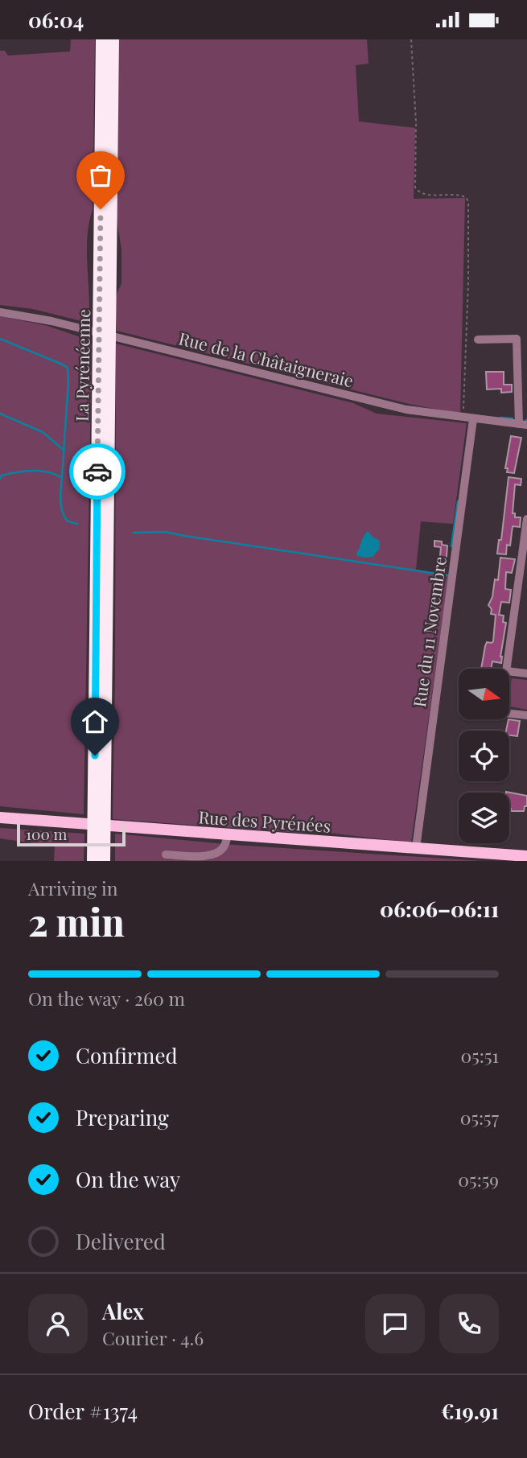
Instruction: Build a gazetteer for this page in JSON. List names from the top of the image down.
{
  "streets": {
    "highway": ["La Pyrénéenne"],
    "main road": ["Rue des Pyrénées"],
    "street": ["Rue de la Châtaigneraie", "Rue du 11 Novembre"]
  },
  "crossings": [
    ["Rue de la Châtaigneraie", "Rue du 11 Novembre"],
    ["Rue du 11 Novembre", "Rue des Pyrénées"]
  ],
  "scale_bar": "100 m",
  "north": "right",
  "page": {
    "status": "06:04",
    "scale": "100 m",
    "heading": ["2 min", "Arriving in", "06:06–06:11"],
    "panel": [
      "Alex",
      "Courier · 4.6",
      "Order #1374",
      "€19.91"
    ],
    "bar": "On the way · 260 m",
    "list": [
      ["Confirmed", "05:51"],
      ["Preparing", "05:57"],
      ["On the way", "05:59"],
      "Delivered"
    ]
  }
}
